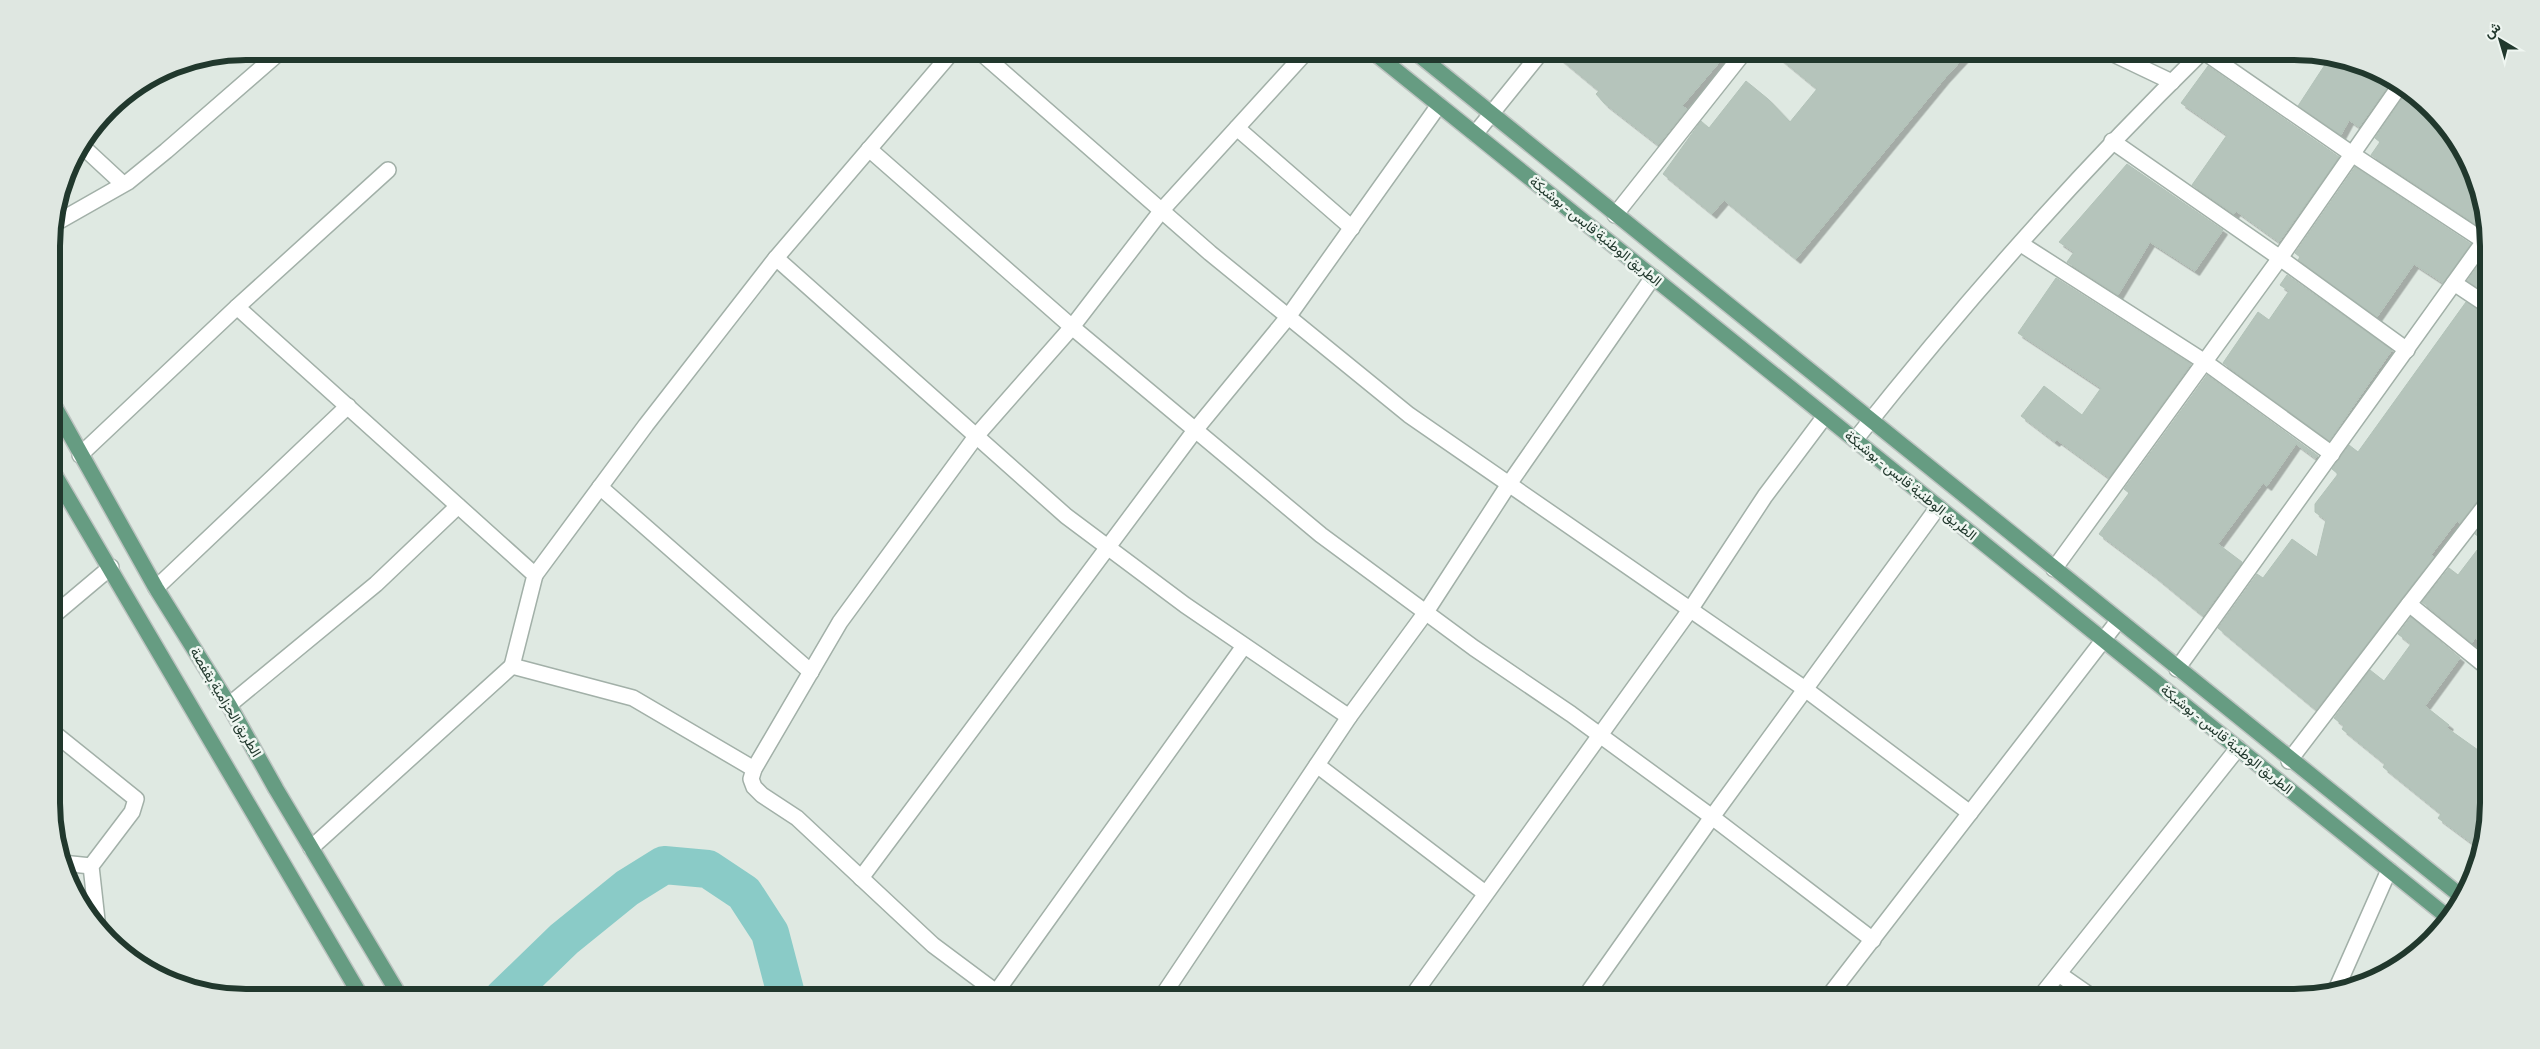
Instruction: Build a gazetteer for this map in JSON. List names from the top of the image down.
{
  "streets": {
    "main road": ["الطريق الوطنية قابس - بوشبكة", "الطريق الحزامية بقفصة"]
  },
  "north": "top left"
}
